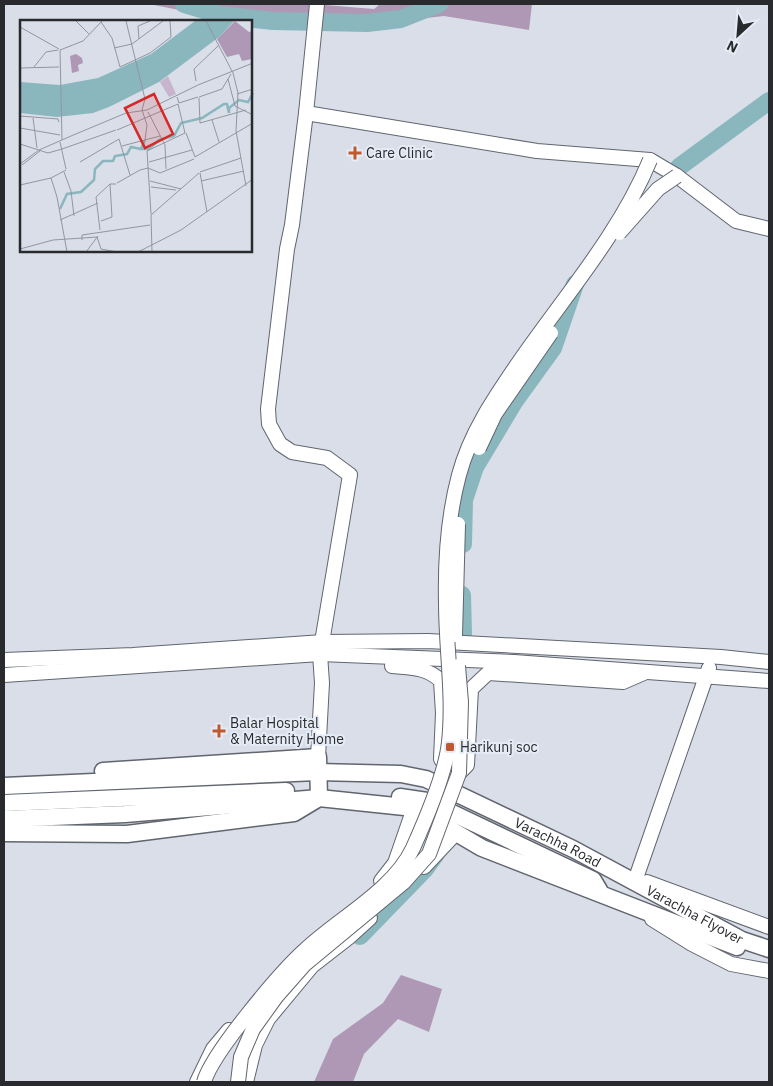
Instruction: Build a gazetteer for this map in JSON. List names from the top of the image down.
{
  "streets": {
    "main road": ["Varachha Road", "Varachha Flyover"]
  },
  "crossings": [
    ["Varachha Road", "Varachha Flyover"]
  ],
  "places": {
    "health": ["Care Clinic", "Balar Hospital & Maternity Home"],
    "transit": ["Harikunj soc"]
  },
  "north": "bottom left"
}
